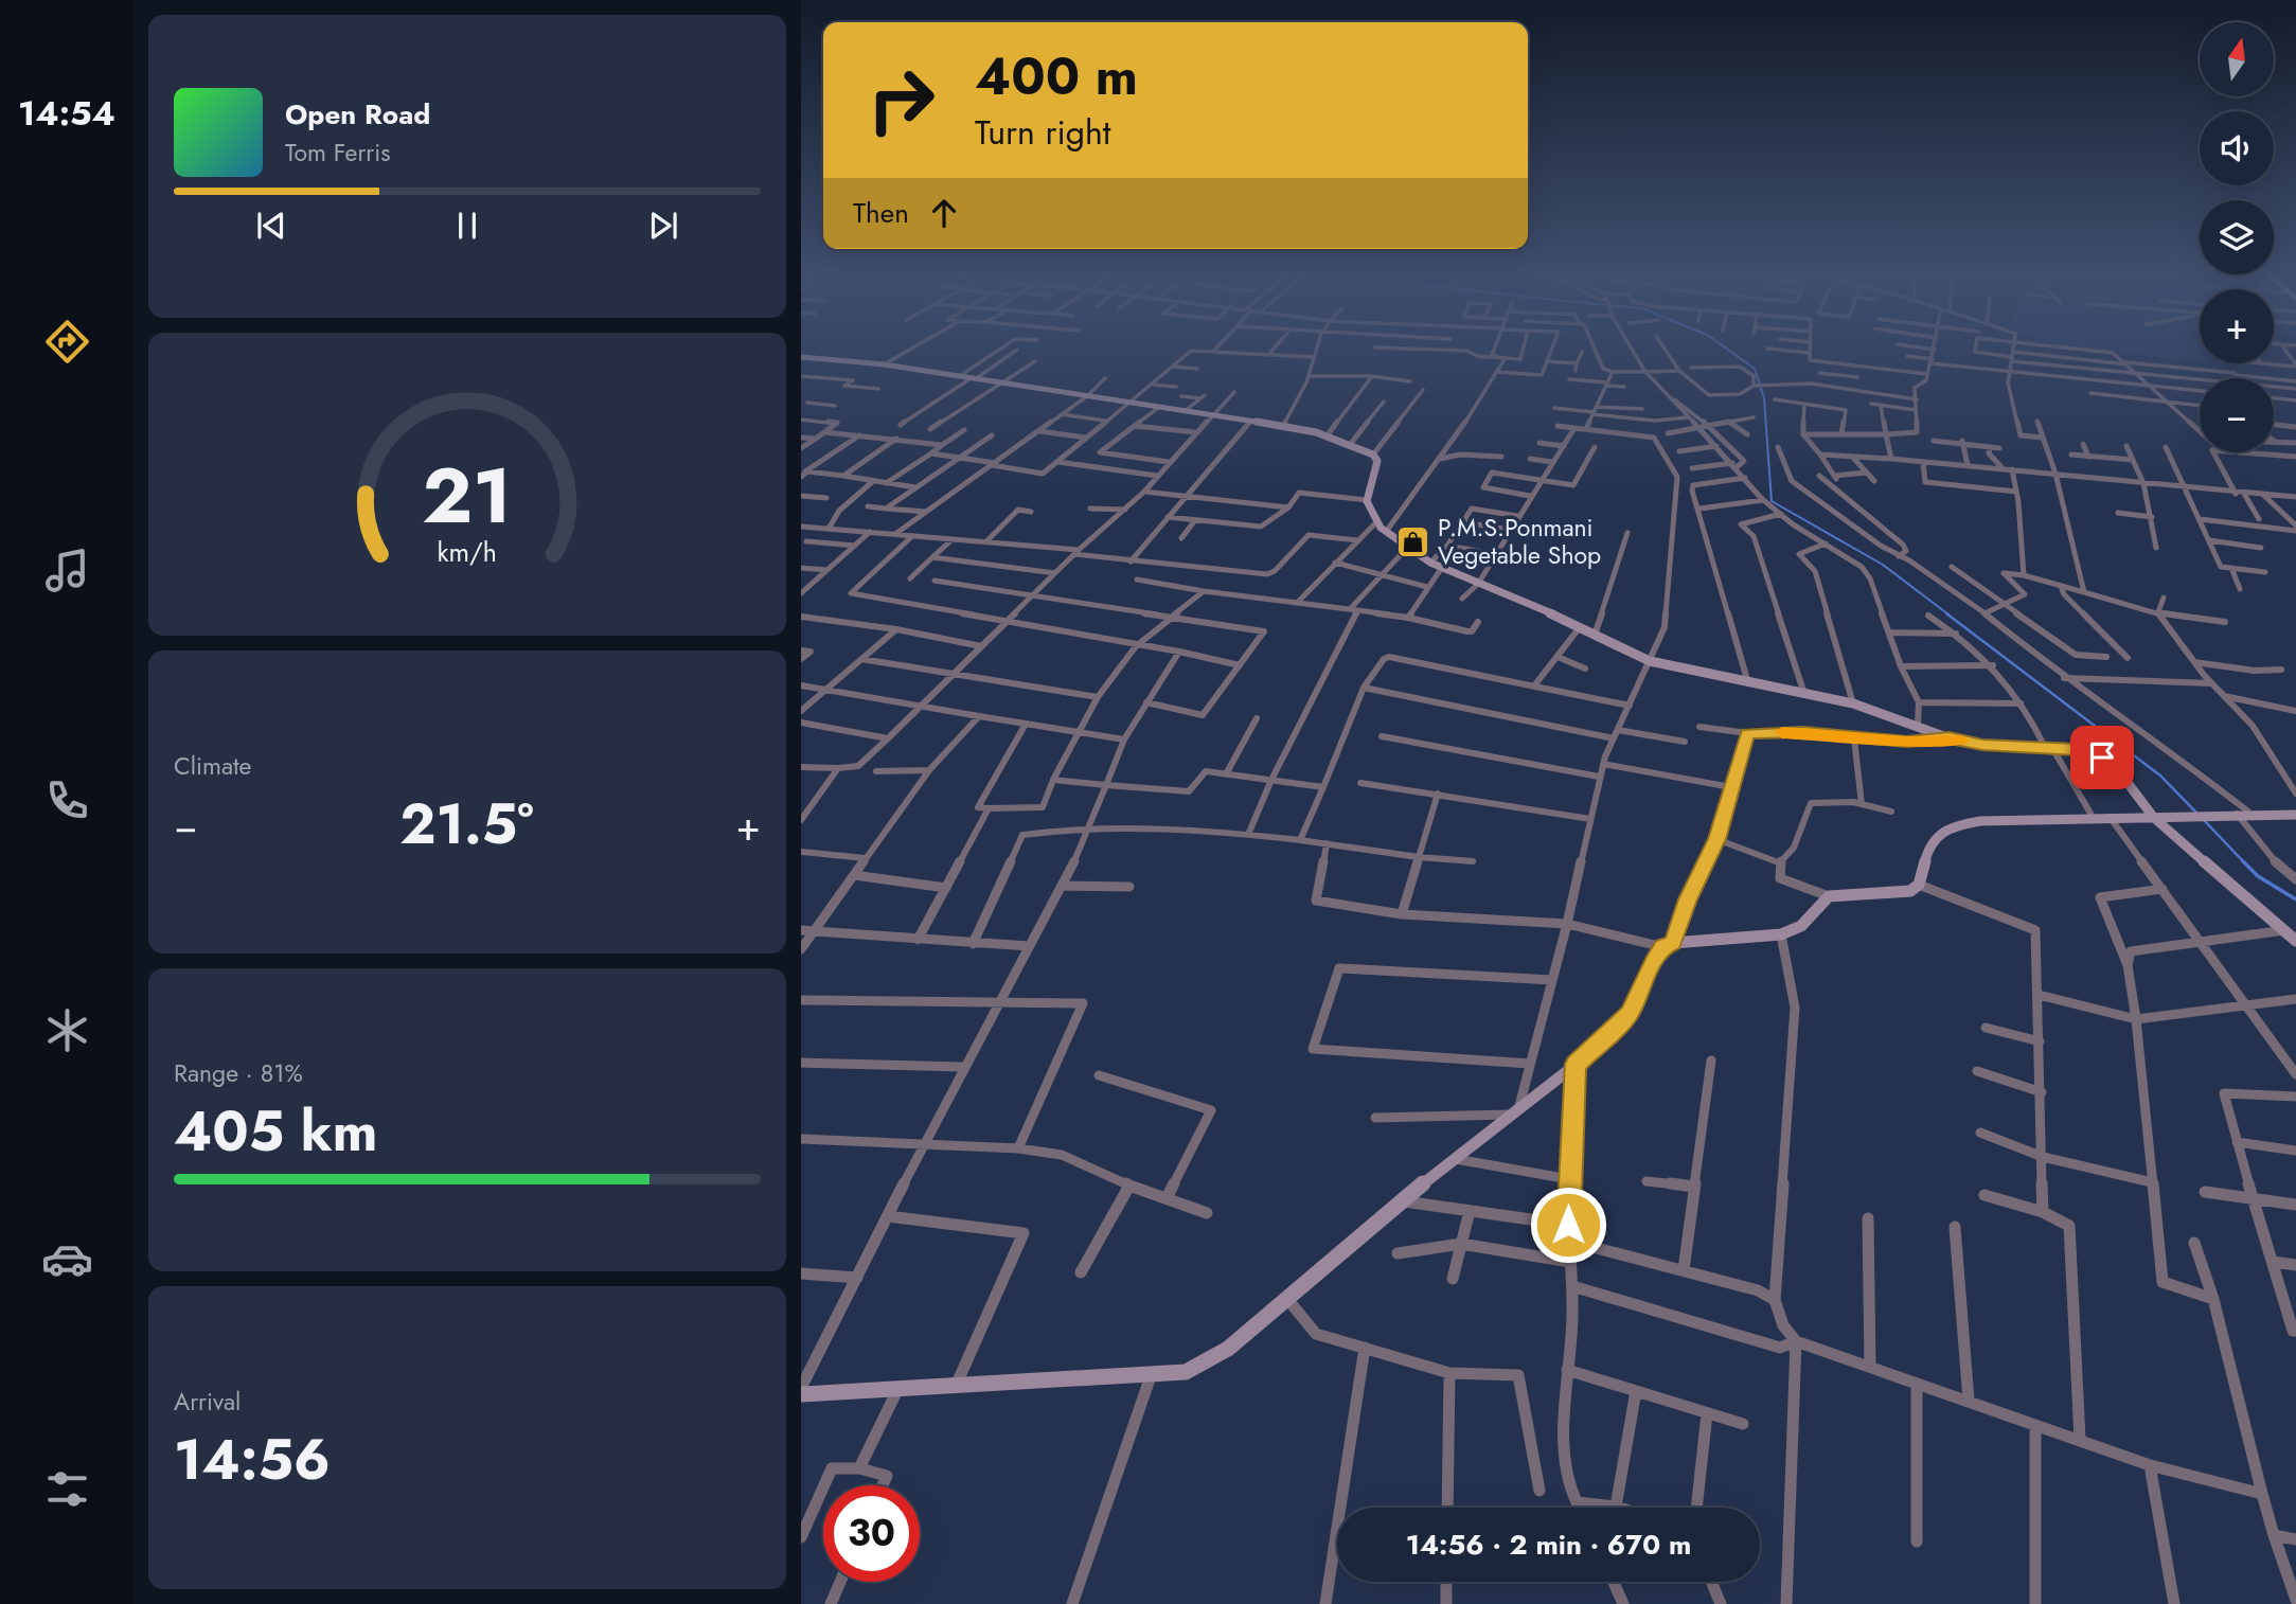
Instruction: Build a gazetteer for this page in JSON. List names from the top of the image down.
{
  "places": {
    "shop": ["P.M.S.Ponmani Vegetable Shop"]
  },
  "north": "top",
  "page": {
    "tabs": "14:54",
    "map_buttons": ["+", "−"],
    "turn": ["400 m", "Turn right"],
    "song": ["Open Road", "Tom Ferris"],
    "then": "Then",
    "tile": [
      "Climate",
      ["Range · 81%", "405 km"],
      ["Arrival", "14:56"]
    ],
    "heat": ["−", "21.5°", "+"],
    "limit": "30",
    "trip": "14:56 · 2 min · 670 m",
    "gauge": ["21", "km/h"]
  }
}
